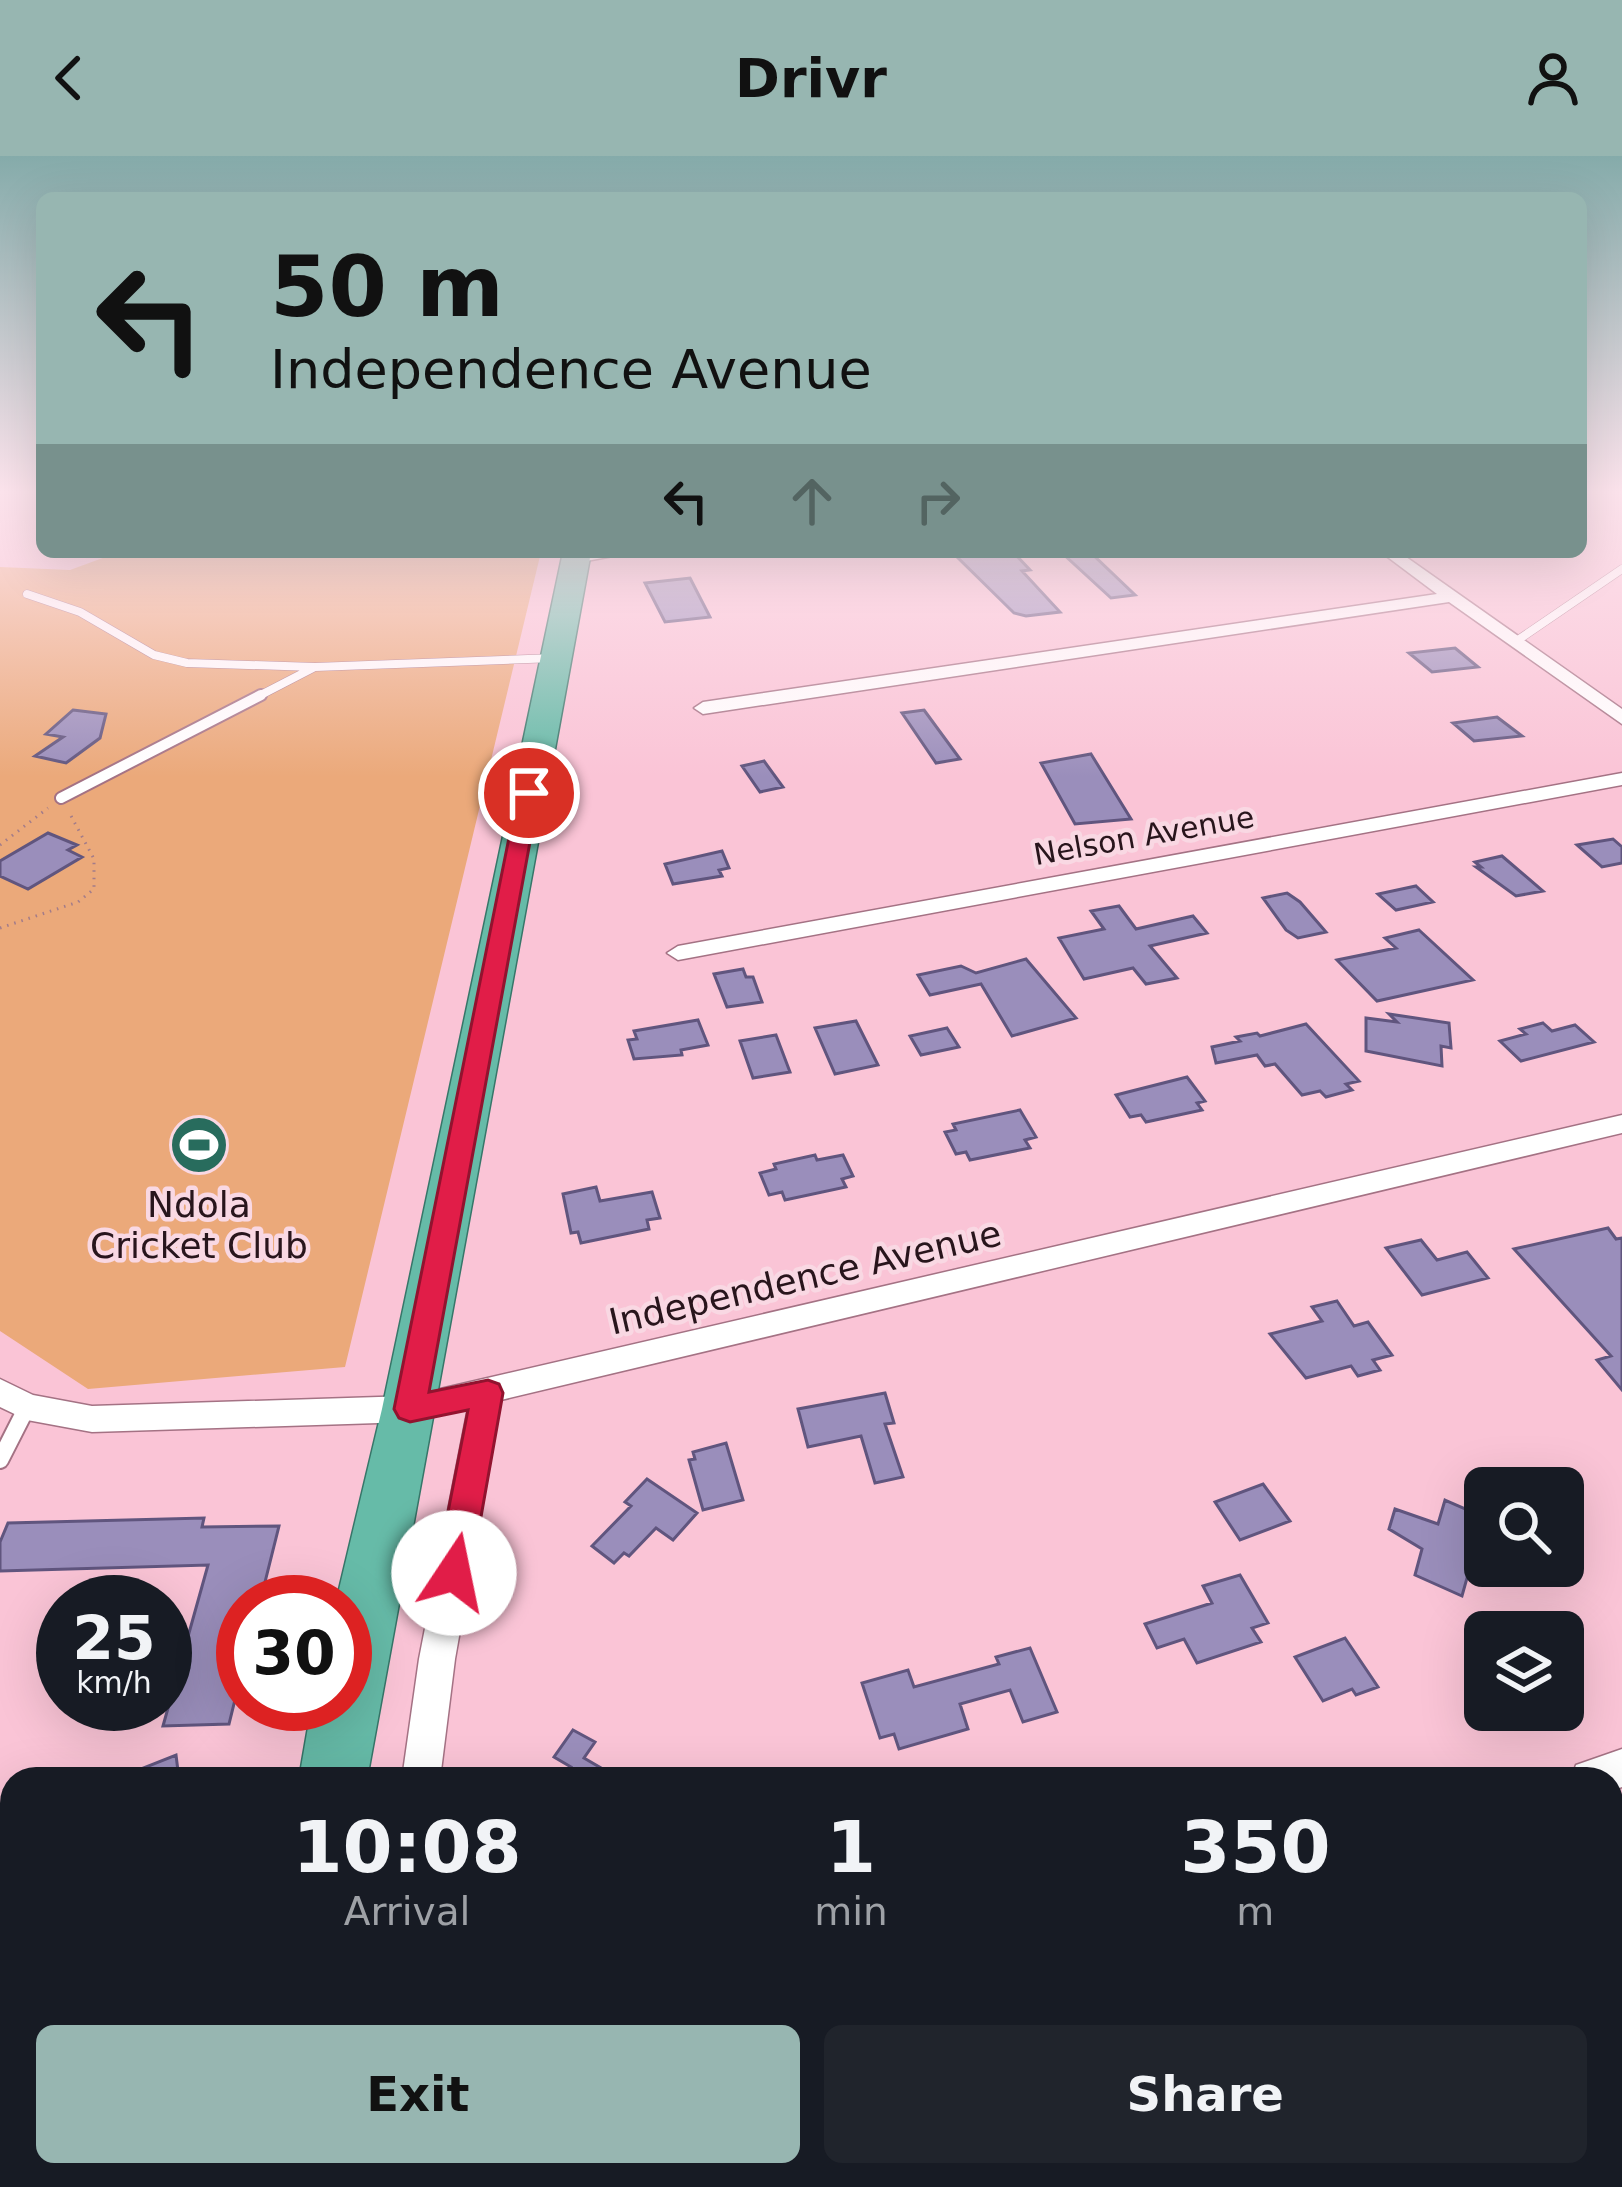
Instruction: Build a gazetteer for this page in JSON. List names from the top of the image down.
{
  "streets": {
    "street": ["Nelson Avenue", "Independence Avenue"]
  },
  "places": {
    "sports": ["Ndola Cricket Club"]
  },
  "page": {
    "header": "Drivr",
    "turn": ["50 m", "Independence Avenue"],
    "speed": "25 km/h",
    "limit": "30",
    "eta": [
      "10:08",
      "Arrival",
      "1",
      "min",
      "350",
      "m"
    ],
    "buttons": ["Exit", "Share"]
  }
}
